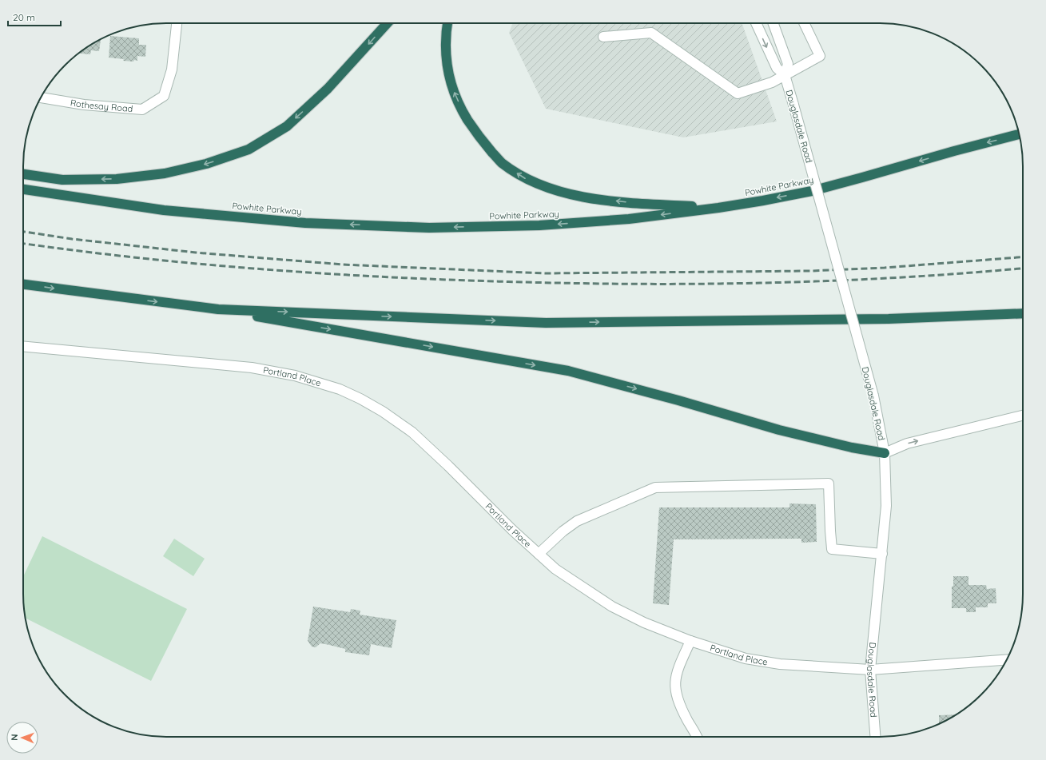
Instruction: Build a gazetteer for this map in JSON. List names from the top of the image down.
{
  "streets": {
    "highway": ["Powhite Parkway"],
    "street": ["Rothesay Road", "Douglasdale Road", "Portland Place"]
  },
  "crossings": [
    ["Douglasdale Road", "Portland Place"]
  ],
  "one_way": ["Powhite Parkway"],
  "scale_bar": "20 m",
  "north": "left"
}
